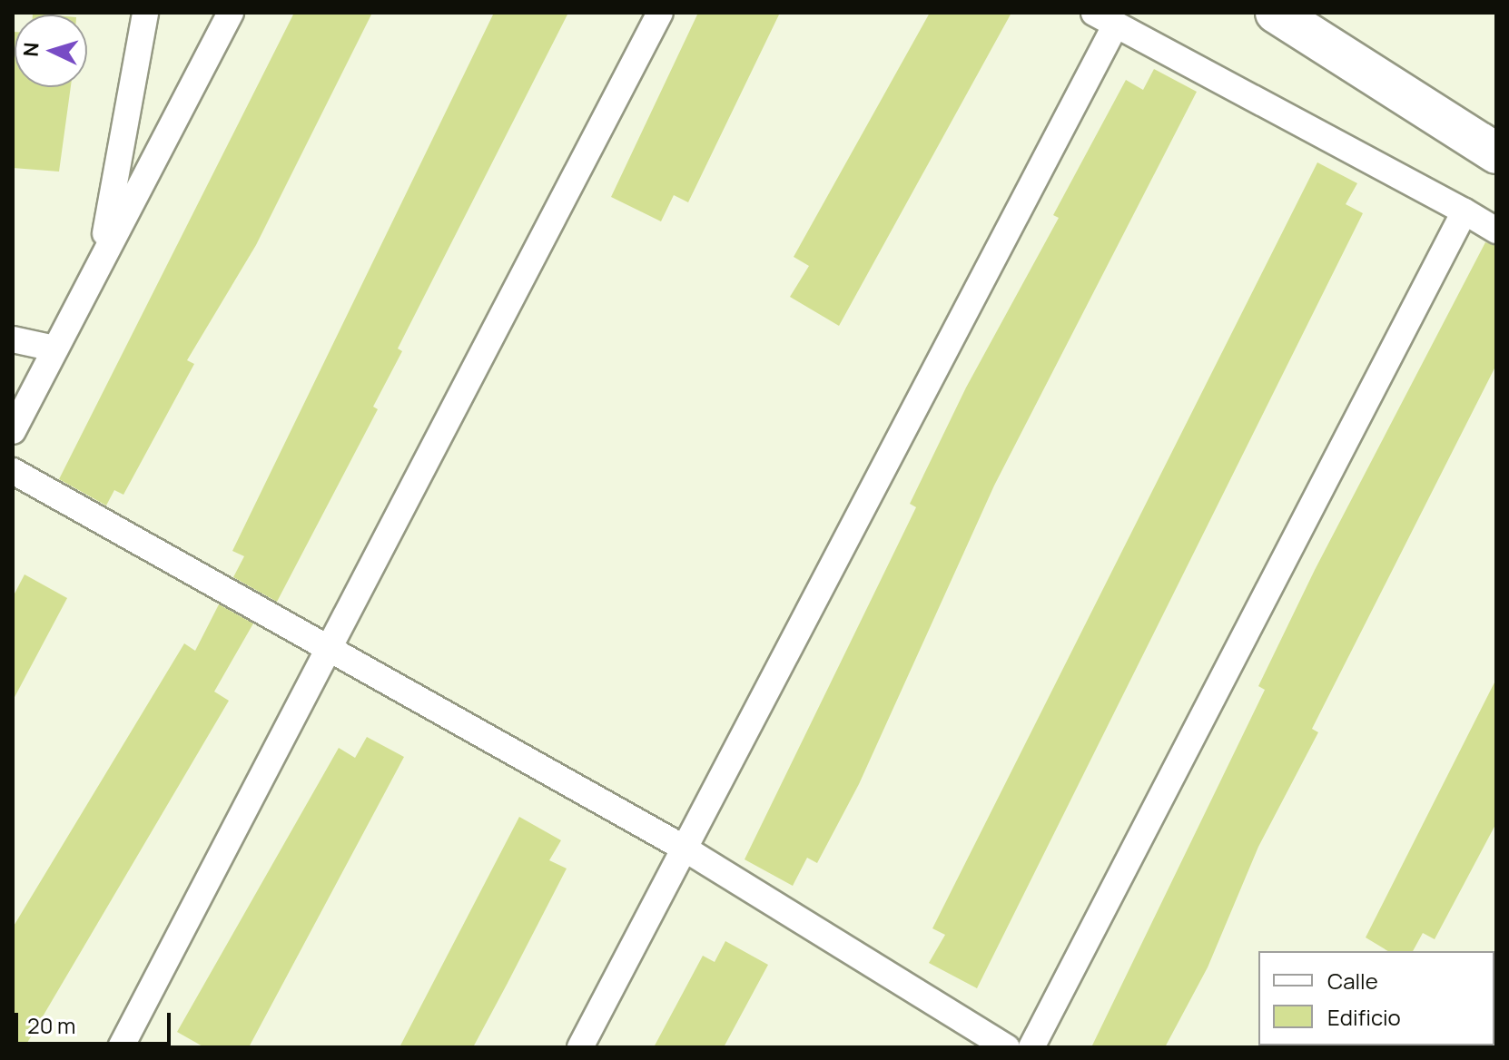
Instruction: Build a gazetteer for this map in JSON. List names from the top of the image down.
{
  "legend": ["Calle", "Edificio"],
  "scale_bar": "20 m",
  "north": "left"
}
